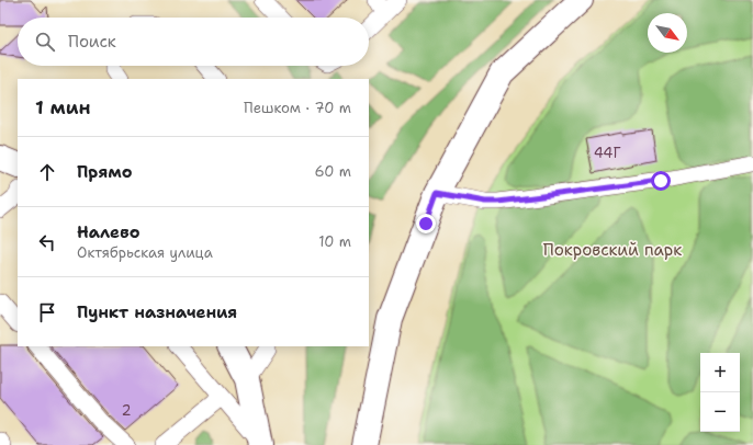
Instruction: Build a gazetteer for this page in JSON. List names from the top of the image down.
{
  "parks": ["Покровский парк"],
  "house_numbers": ["44Г", "2"],
  "north": "bottom right",
  "page": {
    "search": "Поиск",
    "heading": ["1 мин", "Пешком · 70 m"],
    "list": [
      ["Прямо", "60 m"],
      ["Налево", "Октябрьская улица", "10 m"],
      "Пункт назначения"
    ],
    "map_buttons": ["+", "−"]
  }
}
